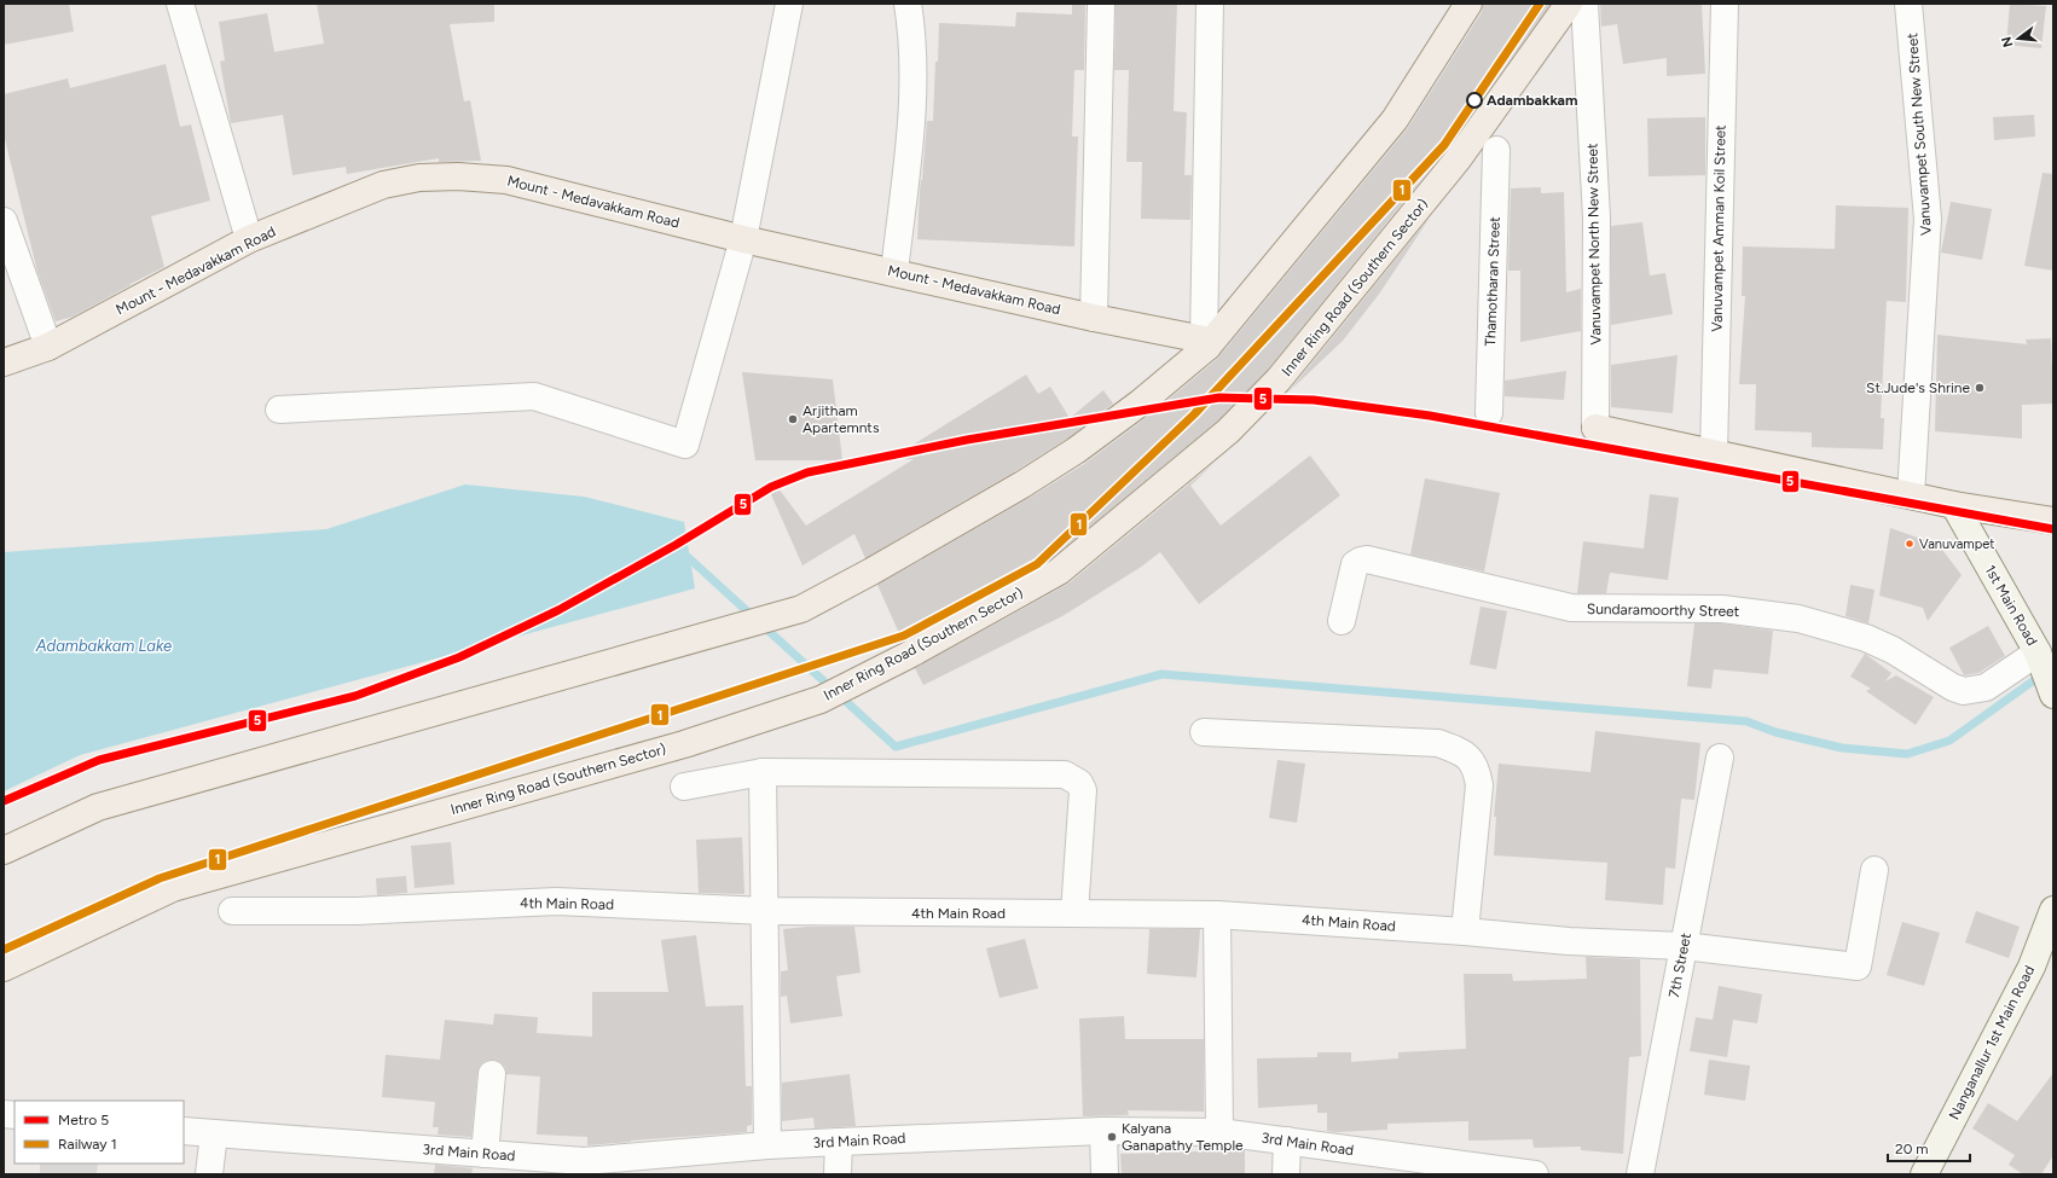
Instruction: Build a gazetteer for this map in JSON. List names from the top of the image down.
{
  "streets": {
    "main road": ["Mount - Medavakkam Road", "Inner Ring Road (Southern Sector)"],
    "street": [
      "Vanuvampet South New Street",
      "Vanuvampet Amman Koil Street",
      "Vanuvampet North New Street",
      "Thamotharan Street",
      "1st Main Road",
      "Sundaramoorthy Street",
      "4th Main Road",
      "7th Street",
      "Nanganallur 1st Main Road",
      "3rd Main Road"
    ]
  },
  "crossings": [
    ["1st Main Road", "Sundaramoorthy Street"],
    ["4th Main Road", "7th Street"]
  ],
  "water": ["Adambakkam Lake"],
  "places": [
    "Adambakkam",
    "St.Jude's Shrine",
    "Arjitham Apartemnts",
    "Vanuvampet",
    "Kalyana Ganapathy Temple"
  ],
  "lines": ["rail line 1", "metro line 5"],
  "legend": ["Metro 5", "Railway 1"],
  "scale_bar": "20 m",
  "north": "left"
}
